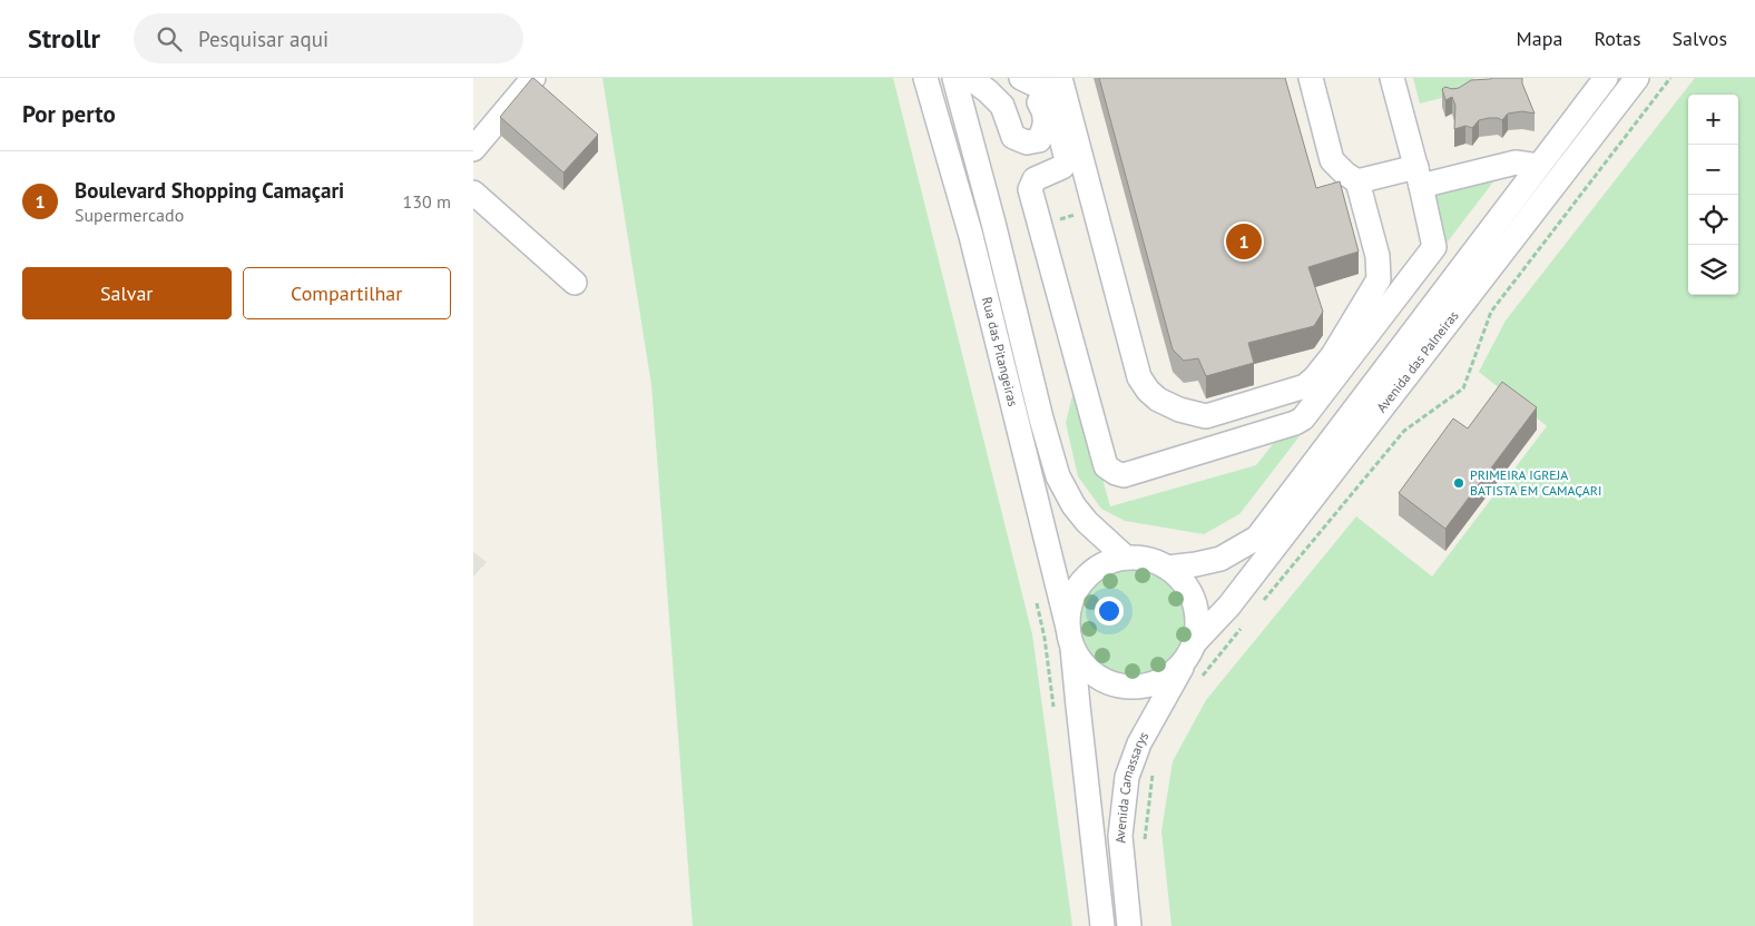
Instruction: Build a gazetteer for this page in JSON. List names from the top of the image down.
{
  "streets": {
    "street": ["Rua das Pitangeiras", "Avenida das Palneiras", "Avenida Camassarys"]
  },
  "crossings": [
    ["Rua das Pitangeiras", "Avenida das Palneiras"],
    ["Rua das Pitangeiras", "Avenida Camassarys"],
    ["Avenida das Palneiras", "Avenida Camassarys"]
  ],
  "places": ["PRIMEIRA IGREJA BATISTA EM CAMAÇARI"],
  "page": {
    "header": "Strollr",
    "search": "Pesquisar aqui",
    "nav": ["Mapa", "Rotas", "Salvos"],
    "heading": "Por perto",
    "map_buttons": ["+", "−"],
    "list": [
      {
        "mark": "1",
        "name": "Boulevard Shopping Camaçari",
        "note": "Supermercado",
        "value": "130 m"
      }
    ],
    "pins": "1",
    "buttons": ["Salvar", "Compartilhar"]
  }
}
